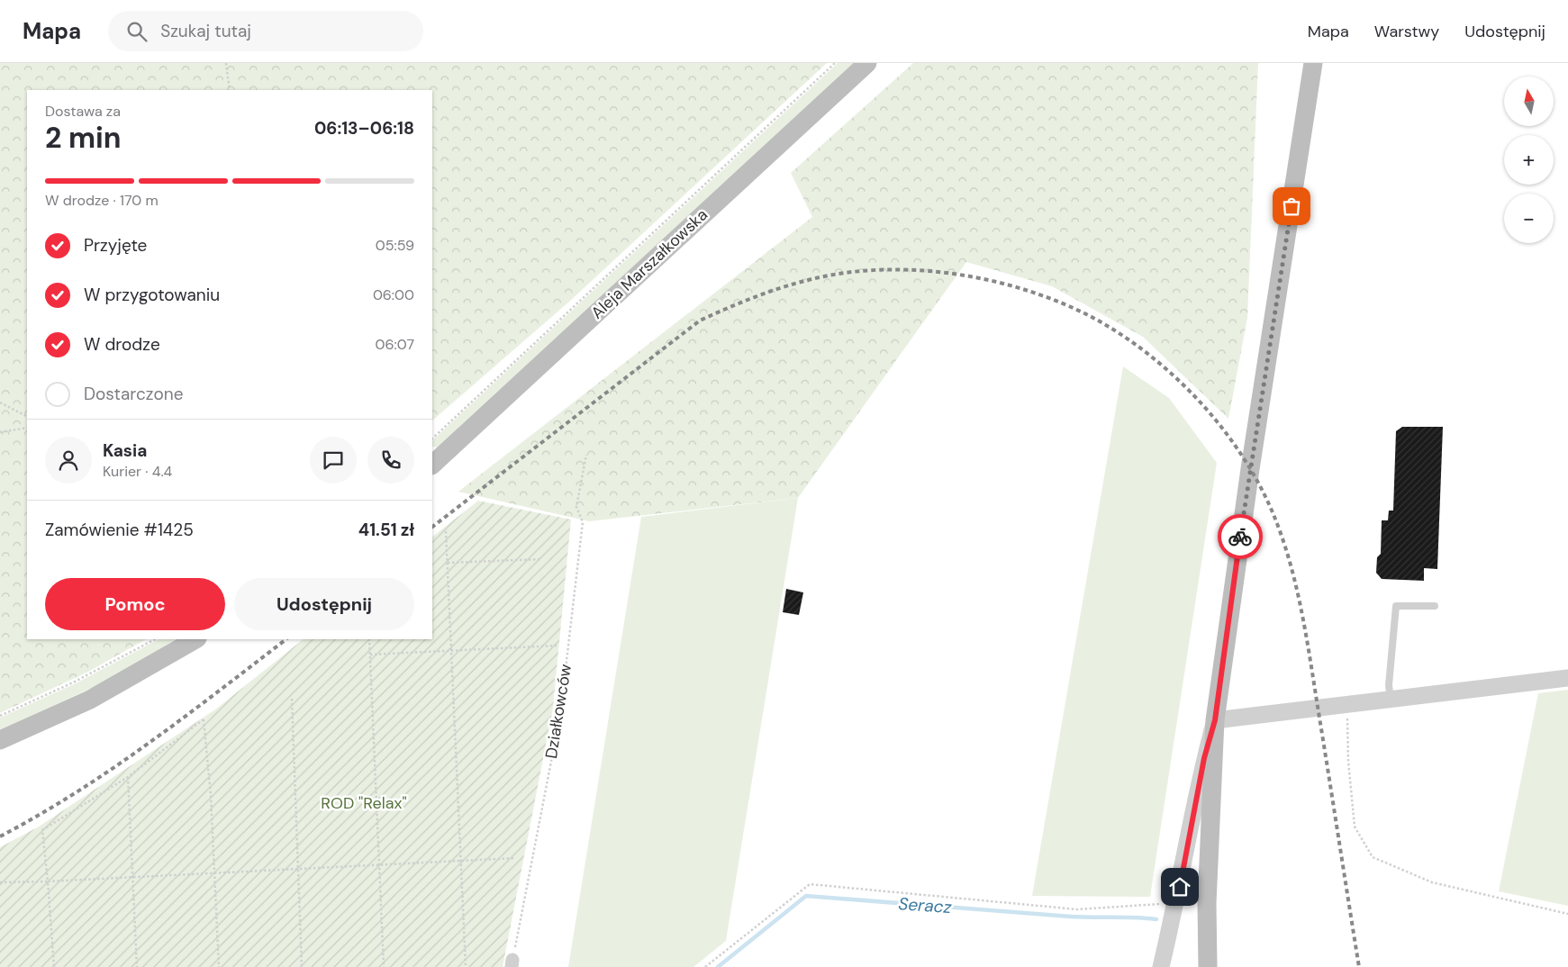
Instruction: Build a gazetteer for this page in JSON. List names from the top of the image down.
{
  "streets": {
    "main road": ["Aleja Marszałkowska"],
    "path": ["Działkowców"]
  },
  "water": ["Seracz"],
  "parks": ["ROD \"Relax\""],
  "north": "top",
  "page": {
    "header": "Mapa",
    "search": "Szukaj tutaj",
    "nav": ["Mapa", "Warstwy", "Udostępnij"],
    "map_buttons": ["+", "−"],
    "heading": ["2 min", "Dostawa za", "06:13–06:18"],
    "panel": [
      "Kasia",
      "Kurier · 4.4",
      "Zamówienie #1425",
      "41.51 zł"
    ],
    "bar": "W drodze · 170 m",
    "list": [
      ["Przyjęte", "05:59"],
      ["W przygotowaniu", "06:00"],
      ["W drodze", "06:07"],
      "Dostarczone"
    ],
    "buttons": ["Pomoc", "Udostępnij"]
  }
}
